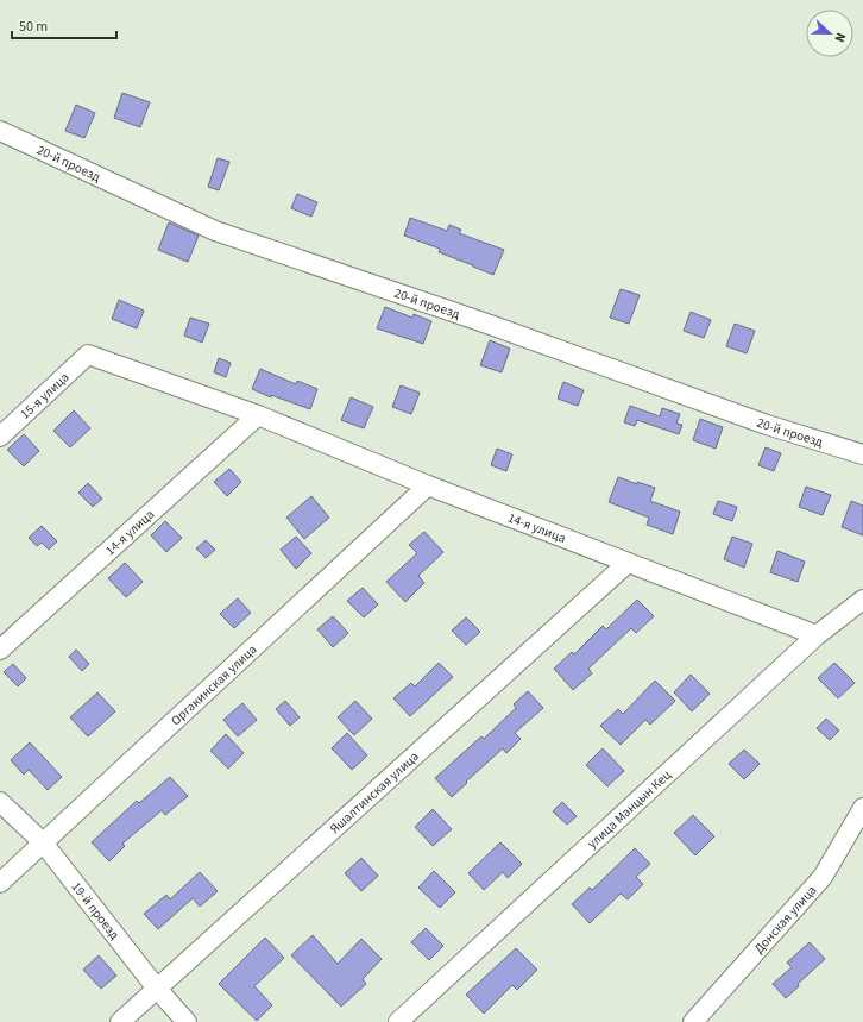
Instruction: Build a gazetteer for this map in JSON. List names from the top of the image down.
{
  "streets": {
    "street": [
      "20-й проезд",
      "15-я улица",
      "14-я улица",
      "Оргакинская улица",
      "Яшалтинская улица",
      "улица Манцын Кец",
      "19-й проезд",
      "Донская улица"
    ]
  },
  "crossings": [
    ["15-я улица", "14-я улица"],
    ["14-я улица", "Оргакинская улица"],
    ["14-я улица", "Яшалтинская улица"],
    ["14-я улица", "улица Манцын Кец"],
    ["Оргакинская улица", "19-й проезд"],
    ["Яшалтинская улица", "19-й проезд"]
  ],
  "scale_bar": "50 m",
  "north": "right"
}
